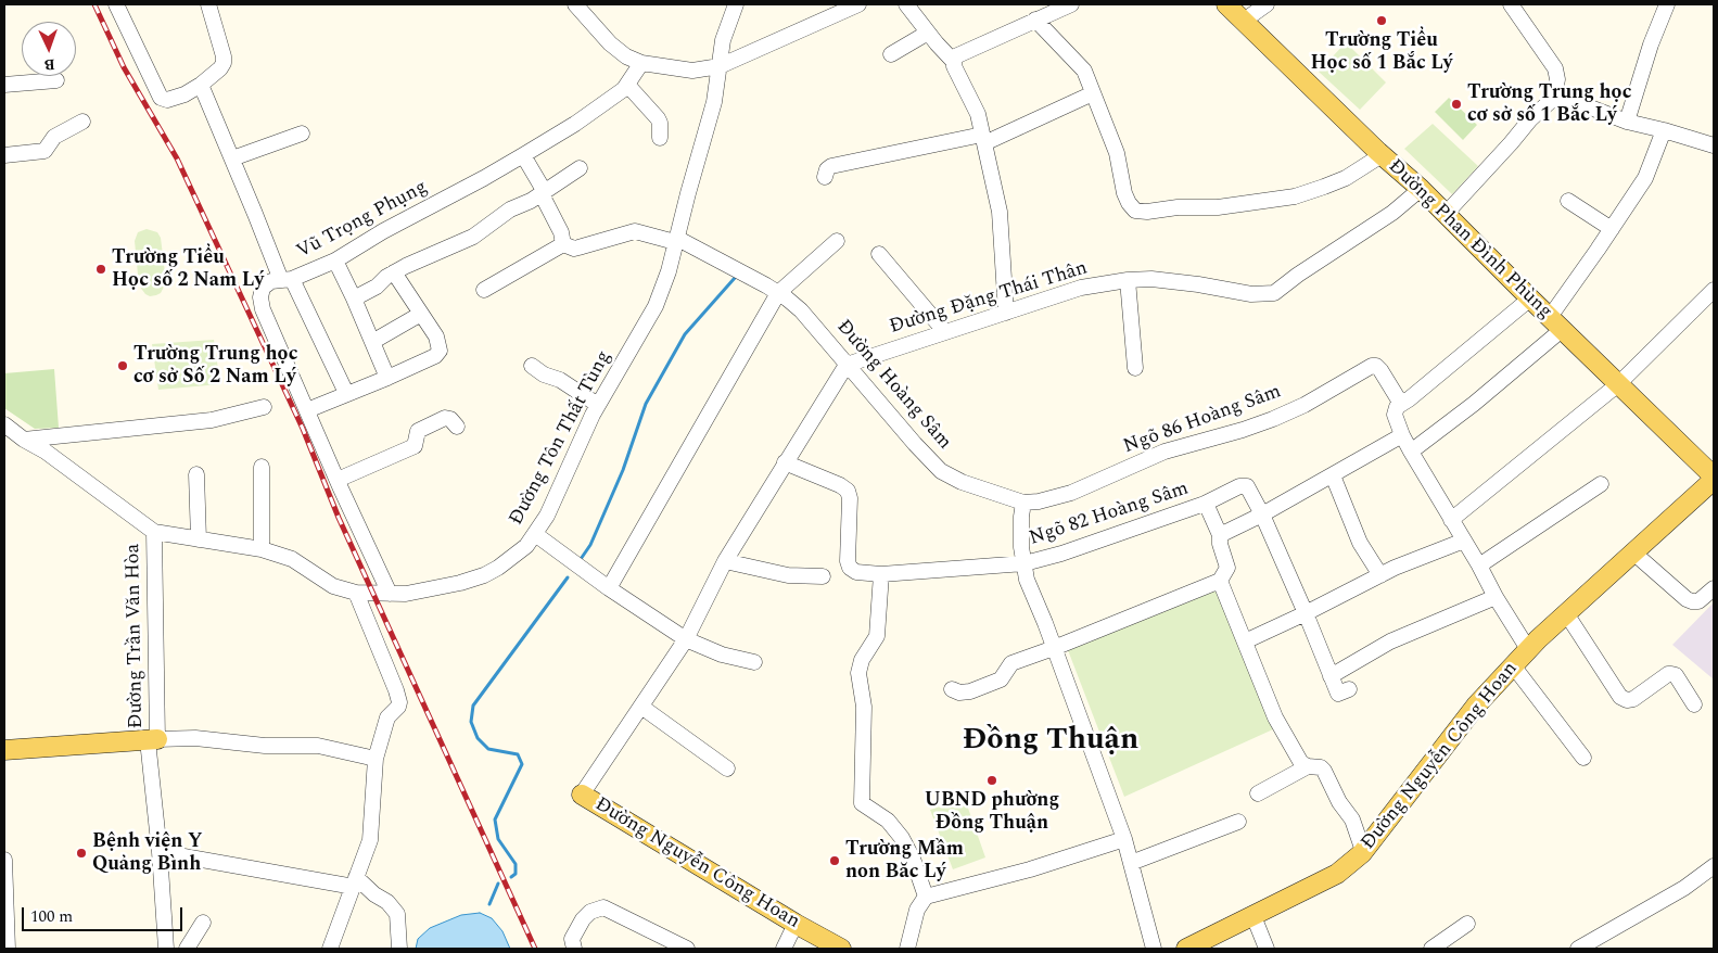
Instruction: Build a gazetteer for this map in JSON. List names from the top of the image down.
{
  "streets": {
    "main road": ["Đường Phan Đình Phùng", "Đường Nguyễn Công Hoan"],
    "street": [
      "Vũ Trọng Phụng",
      "Đường Đặng Thái Thân",
      "Đường Hoàng Sâm",
      "Ngõ 86 Hoàng Sâm",
      "Đường Tôn Thất Tùng",
      "Ngõ 82 Hoàng Sâm",
      "Đường Trần Văn Hòa"
    ]
  },
  "crossings": [
    ["Vũ Trọng Phụng", "Đường Tôn Thất Tùng"],
    ["Đường Phan Đình Phùng", "Đường Đặng Thái Thân"],
    ["Đường Đặng Thái Thân", "Đường Hoàng Sâm"],
    ["Đường Hoàng Sâm", "Ngõ 86 Hoàng Sâm"],
    ["Đường Hoàng Sâm", "Đường Tôn Thất Tùng"],
    ["Đường Tôn Thất Tùng", "Đường Trần Văn Hòa"]
  ],
  "districts": ["Đồng Thuận"],
  "places": [
    "Trường Tiểu Học số 1 Bắc Lý",
    "Trường Trung học cơ sở số 1 Bắc Lý",
    "Trường Tiểu Học số 2 Nam Lý",
    "Trường Trung học cơ sở Số 2 Nam Lý",
    "UBND phường Đồng Thuận",
    "Bệnh viện Y Quảng Bình",
    "Trường Mầm non Băc Lý"
  ],
  "scale_bar": "100 m",
  "north": "bottom"
}
